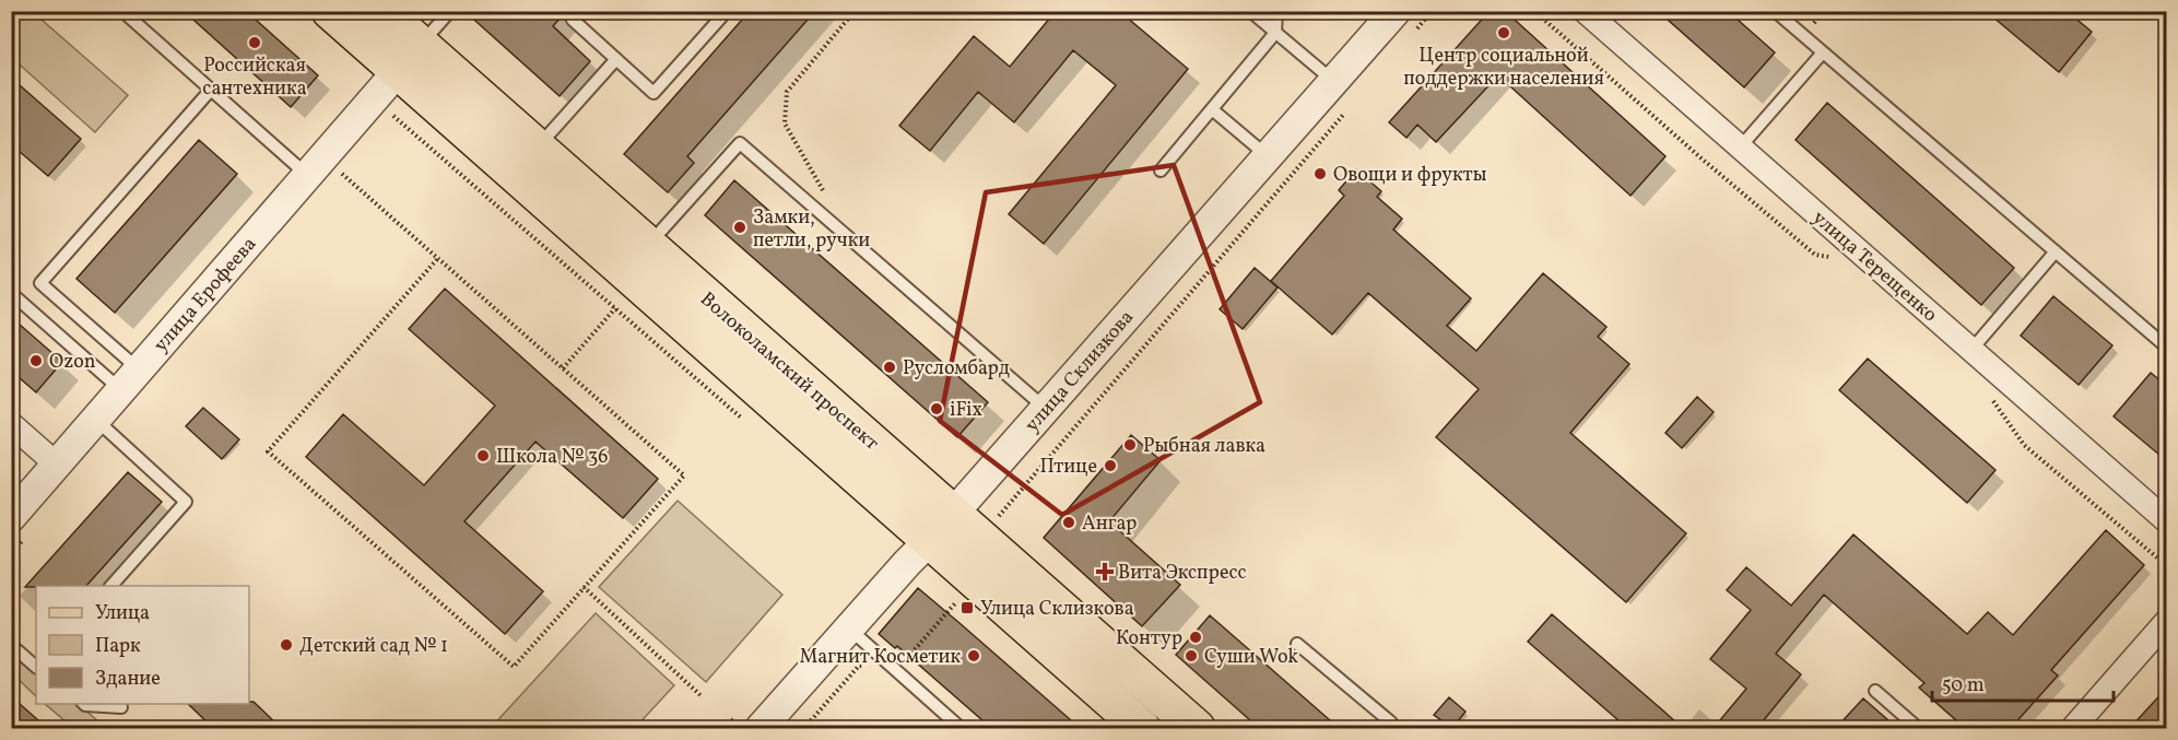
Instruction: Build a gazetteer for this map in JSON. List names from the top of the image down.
{
  "streets": {
    "main road": ["Волоколамский проспект"],
    "street": ["улица Терещенко", "улица Ерофеева", "улица Склизкова"]
  },
  "crossings": [
    ["улица Ерофеева", "Волоколамский проспект"],
    ["Волоколамский проспект", "улица Склизкова"]
  ],
  "places": {
    "other": [
      "Центр социальной поддержки населения",
      "Российская сантехника",
      "Овощи и фрукты",
      "Замки, петли, ручки",
      "Ozon",
      "Русломбард",
      "iFix",
      "Рыбная лавка",
      "Школа № 36",
      "Птице",
      "Ангар",
      "Контур",
      "Детский сад № 1",
      "Магнит Косметик",
      "Суши Wok"
    ],
    "health": ["Вита Экспресс"],
    "transit": ["Улица Склизкова"]
  },
  "legend": ["Улица", "Парк", "Здание"],
  "scale_bar": "50 m"
}
